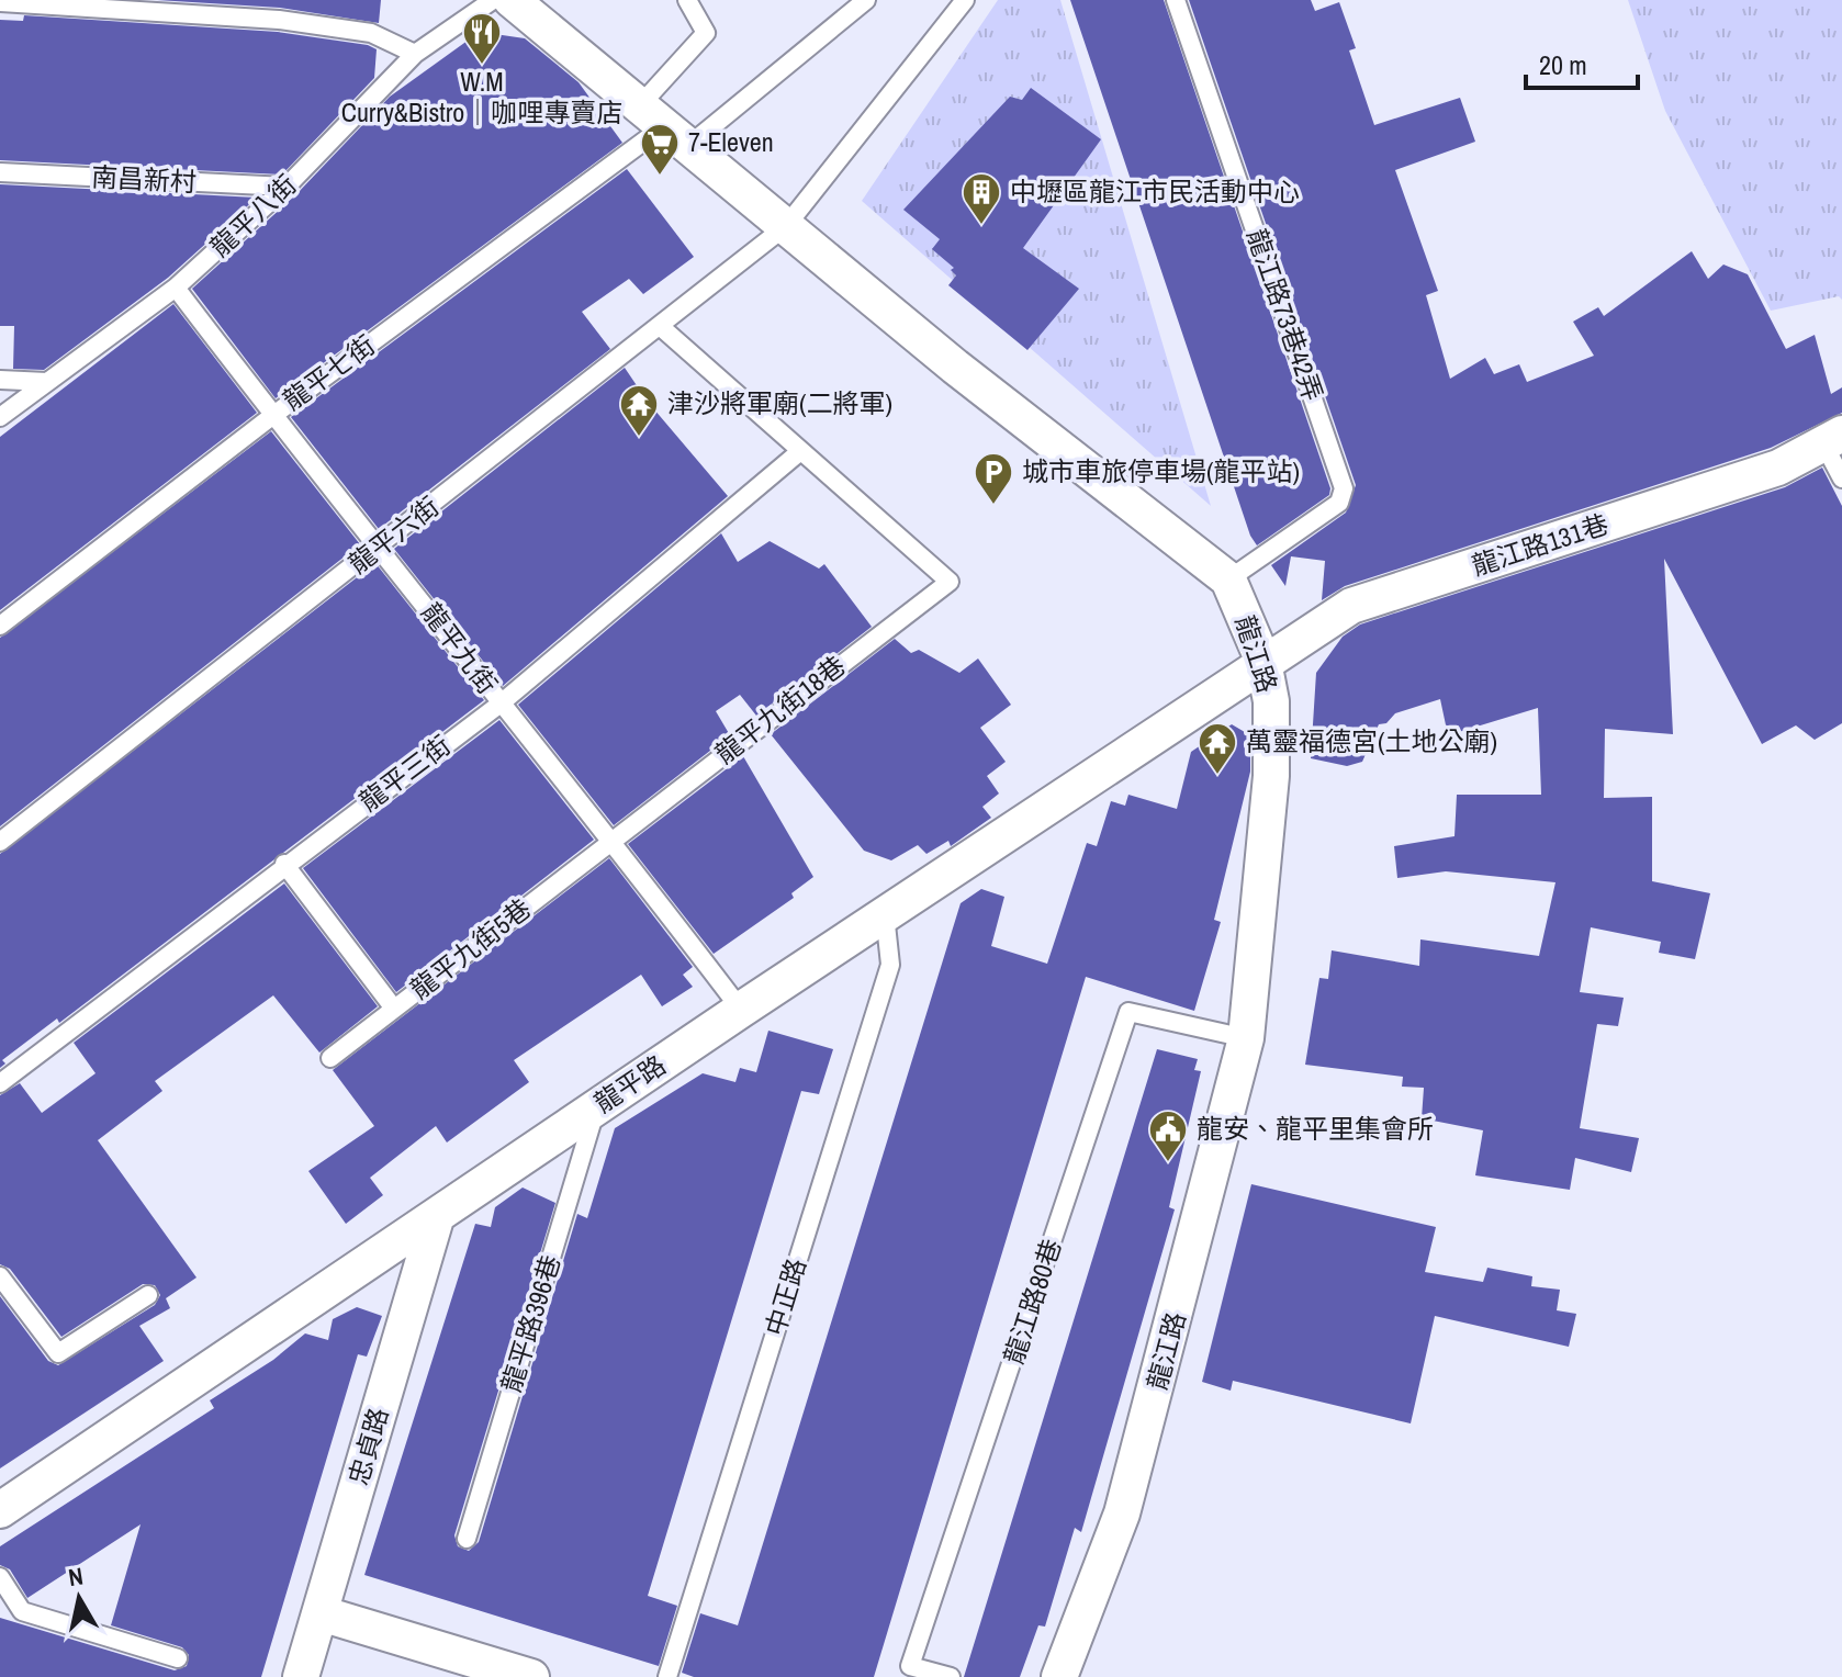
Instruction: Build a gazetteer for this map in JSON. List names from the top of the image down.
{
  "streets": {
    "street": [
      "龍江路131巷",
      "龍江路",
      "龍平路",
      "忠貞路"
    ],
    "lane": [
      "南昌新村",
      "龍平八街",
      "龍江路73巷42弄",
      "龍平七街",
      "龍平六街",
      "龍平九街",
      "龍平九街18巷",
      "龍平三街",
      "龍平九街5巷",
      "中正路",
      "龍江路80巷",
      "龍平路396巷"
    ]
  },
  "crossings": [
    ["南昌新村", "龍平八街"],
    ["龍平八街", "龍平九街"],
    ["龍江路73巷42弄", "龍江路"],
    ["龍平七街", "龍平九街"],
    ["龍平七街", "龍江路"],
    ["龍平六街", "龍平九街"],
    ["龍平六街", "龍江路"],
    ["龍江路131巷", "龍江路"],
    ["龍江路131巷", "龍平路"],
    ["龍平九街", "龍平九街18巷"],
    ["龍平九街", "龍平三街"],
    ["龍平九街", "龍平九街5巷"],
    ["龍平九街", "龍平路"],
    ["龍江路", "龍平路"],
    ["龍江路", "龍江路80巷"],
    ["龍平九街18巷", "龍平三街"],
    ["龍平九街18巷", "龍平九街5巷"],
    ["龍平路", "中正路"],
    ["龍平路", "龍平路396巷"],
    ["龍平路", "忠貞路"]
  ],
  "places": {
    "restaurant": ["W.M Curry&Bistro｜咖哩專賣店"],
    "supermarket": ["7-Eleven"],
    "building": ["中壢區龍江市民活動中心"],
    "temple": ["津沙將軍廟(二將軍)", "萬靈福德宮(土地公廟)"],
    "parking": ["城市車旅停車場(龍平站)"],
    "public building": ["龍安、龍平里集會所"]
  },
  "scale_bar": "20 m",
  "north": "top"
}
